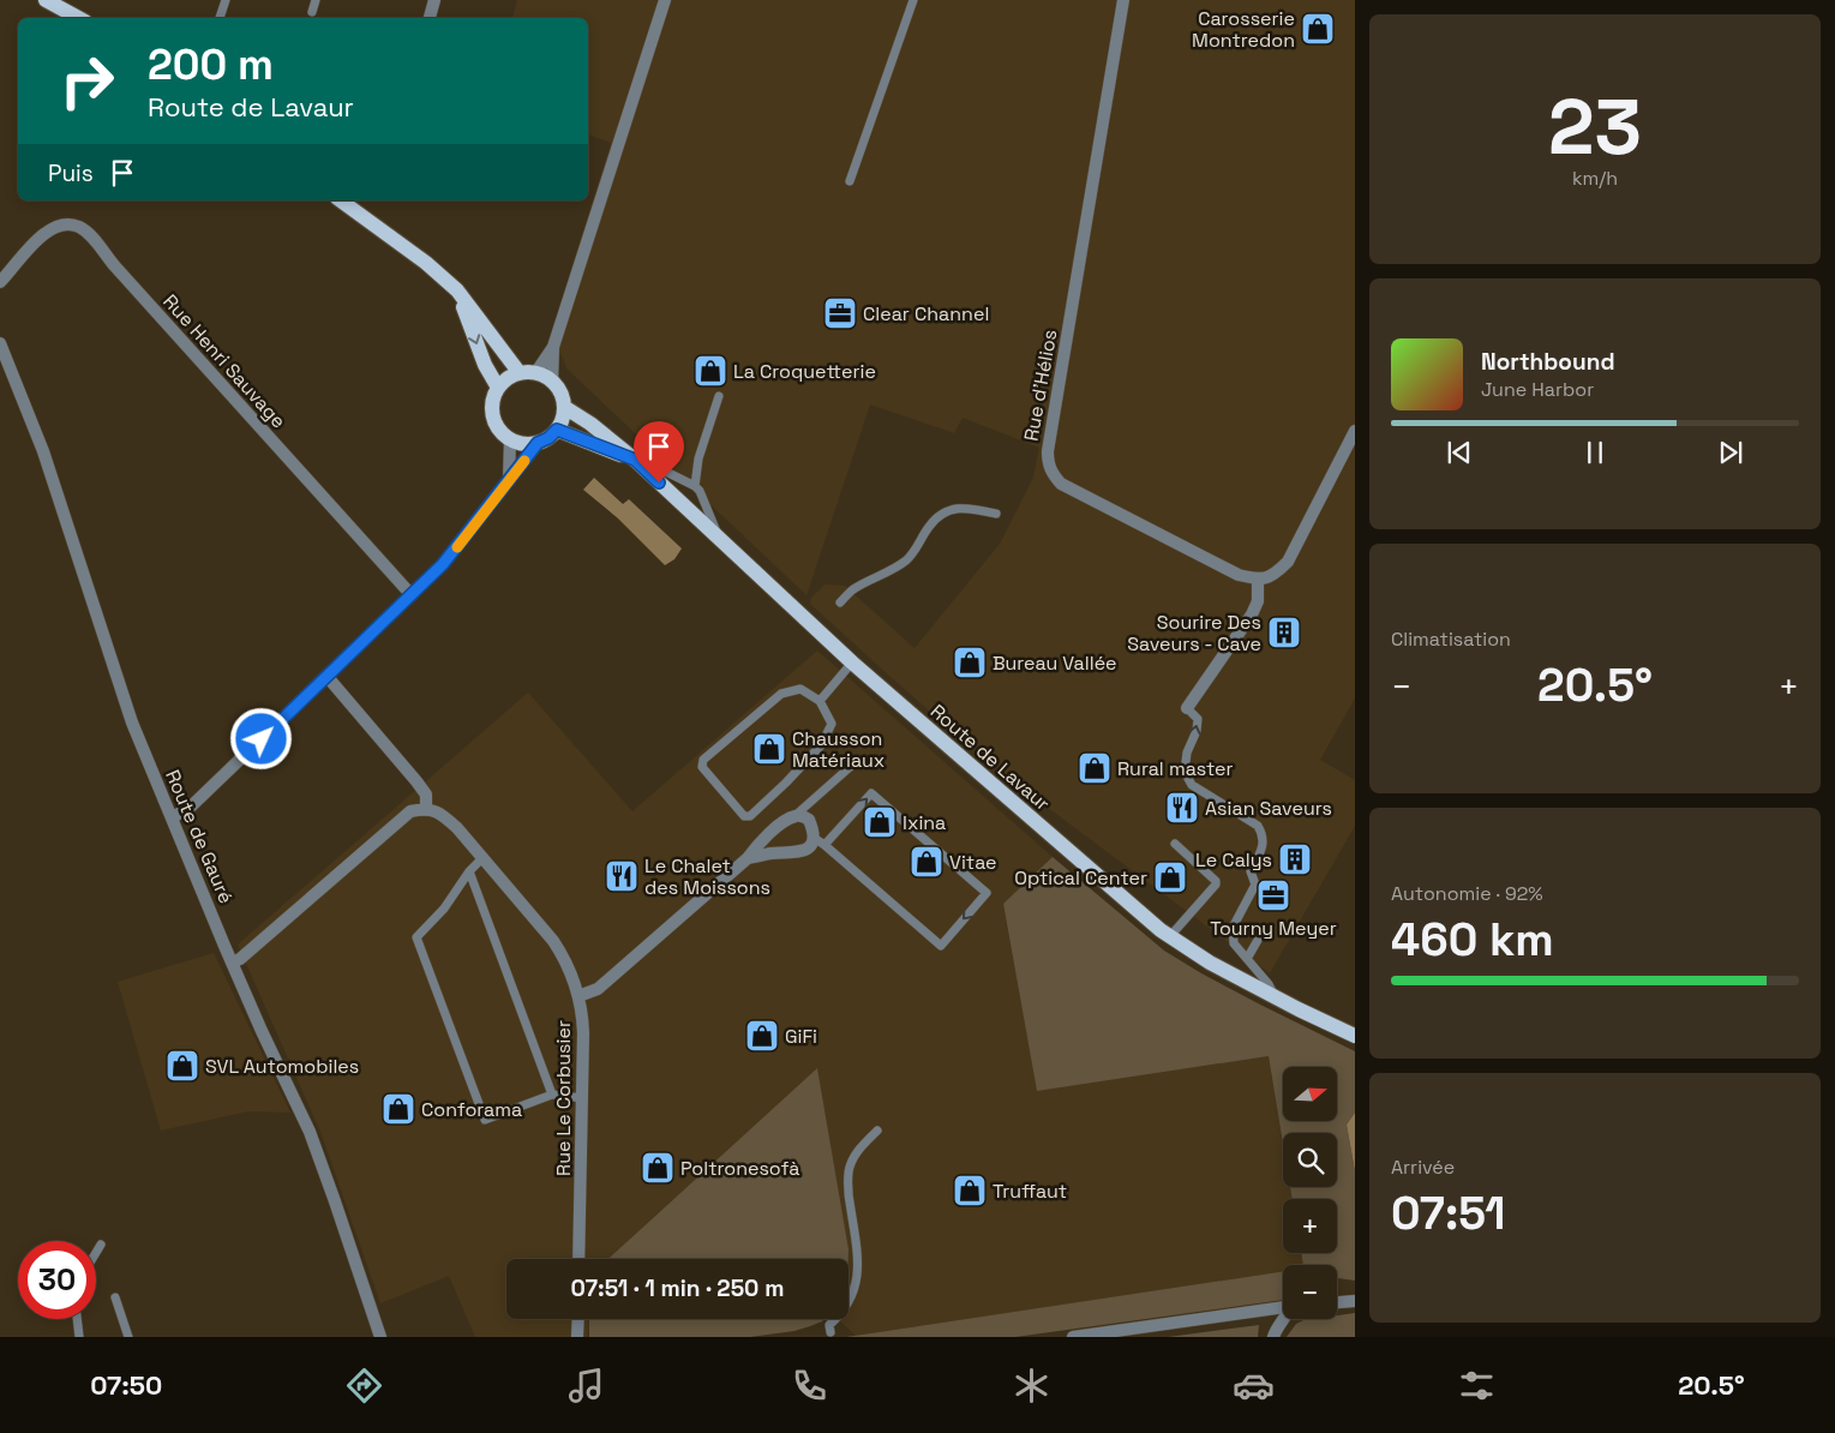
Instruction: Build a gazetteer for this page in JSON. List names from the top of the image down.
{
  "streets": {
    "main road": ["Route de Lavaur"],
    "street": [
      "Rue Henri Sauvage",
      "Rue d'Hélios",
      "Route de Gauré",
      "Rue Le Corbusier"
    ]
  },
  "places": {
    "shop": [
      "Carosserie Montredon",
      "La Croquetterie",
      "Bureau Vallée",
      "Chausson Matériaux",
      "Rural master",
      "Ixina",
      "Vitae",
      "Optical Center",
      "GiFi",
      "SVL Automobiles",
      "Conforama",
      "Poltronesofà",
      "Truffaut"
    ],
    "office": ["Clear Channel", "Tourny Meyer"],
    "building": ["Sourire Des Saveurs - Cave", "Le Calys"],
    "restaurant": ["Asian Saveurs", "Le Chalet des Moissons"]
  },
  "north": "right",
  "page": {
    "tile": [
      ["23", "km/h"],
      "Climatisation",
      ["Autonomie · 92%", "460 km"],
      ["Arrivée", "07:51"]
    ],
    "turn": ["200 m", "Route de Lavaur"],
    "then": "Puis",
    "song": ["Northbound", "June Harbor"],
    "heat": ["−", "20.5°", "+"],
    "map_buttons": ["+", "−"],
    "limit": "30",
    "trip": "07:51 · 1 min · 250 m",
    "tabs": ["07:50", "20.5°"]
  }
}
